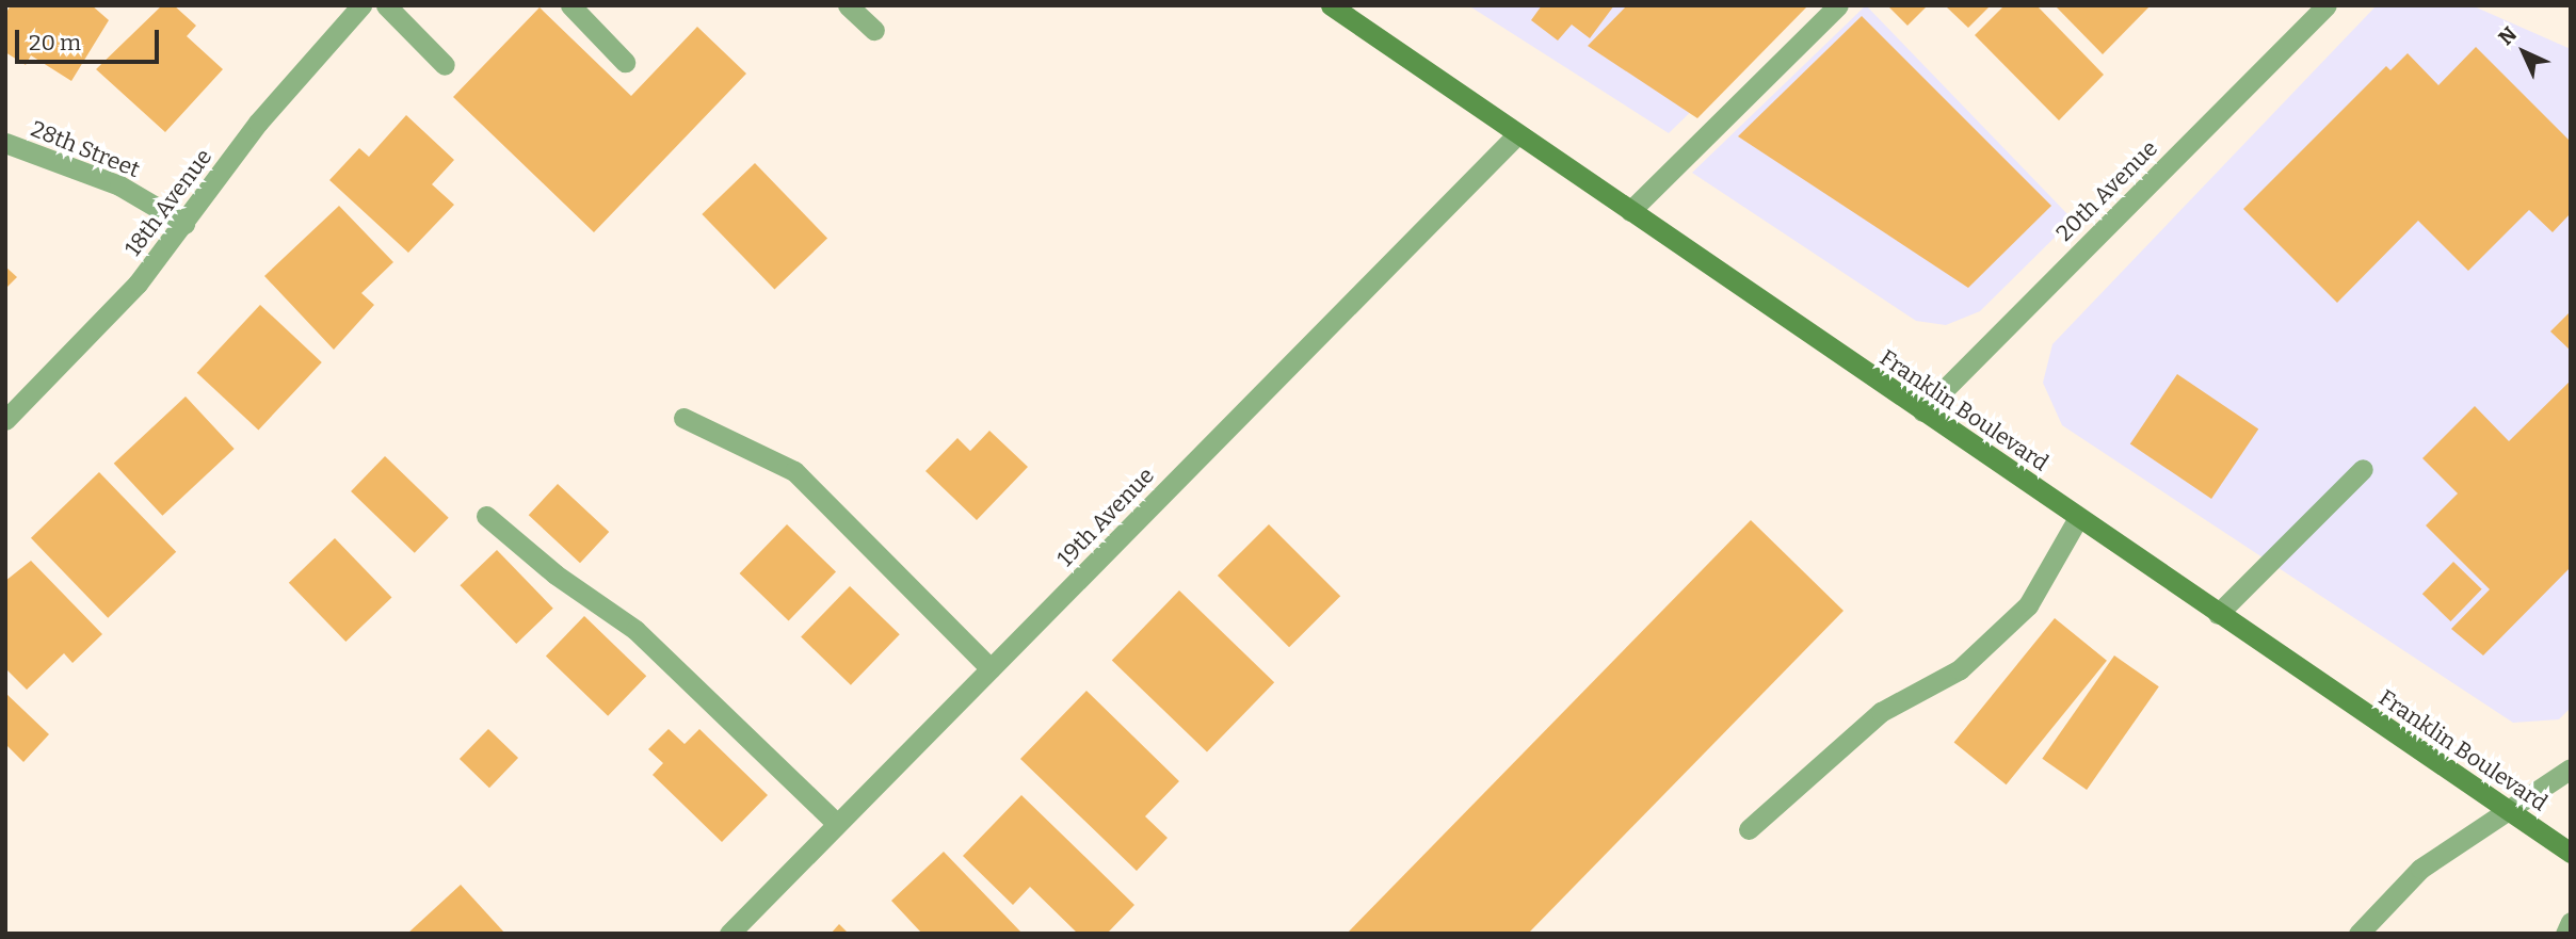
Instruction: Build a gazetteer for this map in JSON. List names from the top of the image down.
{
  "streets": {
    "main road": ["Franklin Boulevard"],
    "street": [
      "28th Street",
      "20th Avenue",
      "18th Avenue",
      "19th Avenue"
    ]
  },
  "crossings": [
    ["28th Street", "18th Avenue"],
    ["20th Avenue", "Franklin Boulevard"],
    ["Franklin Boulevard", "19th Avenue"]
  ],
  "scale_bar": "20 m",
  "north": "top left"
}
